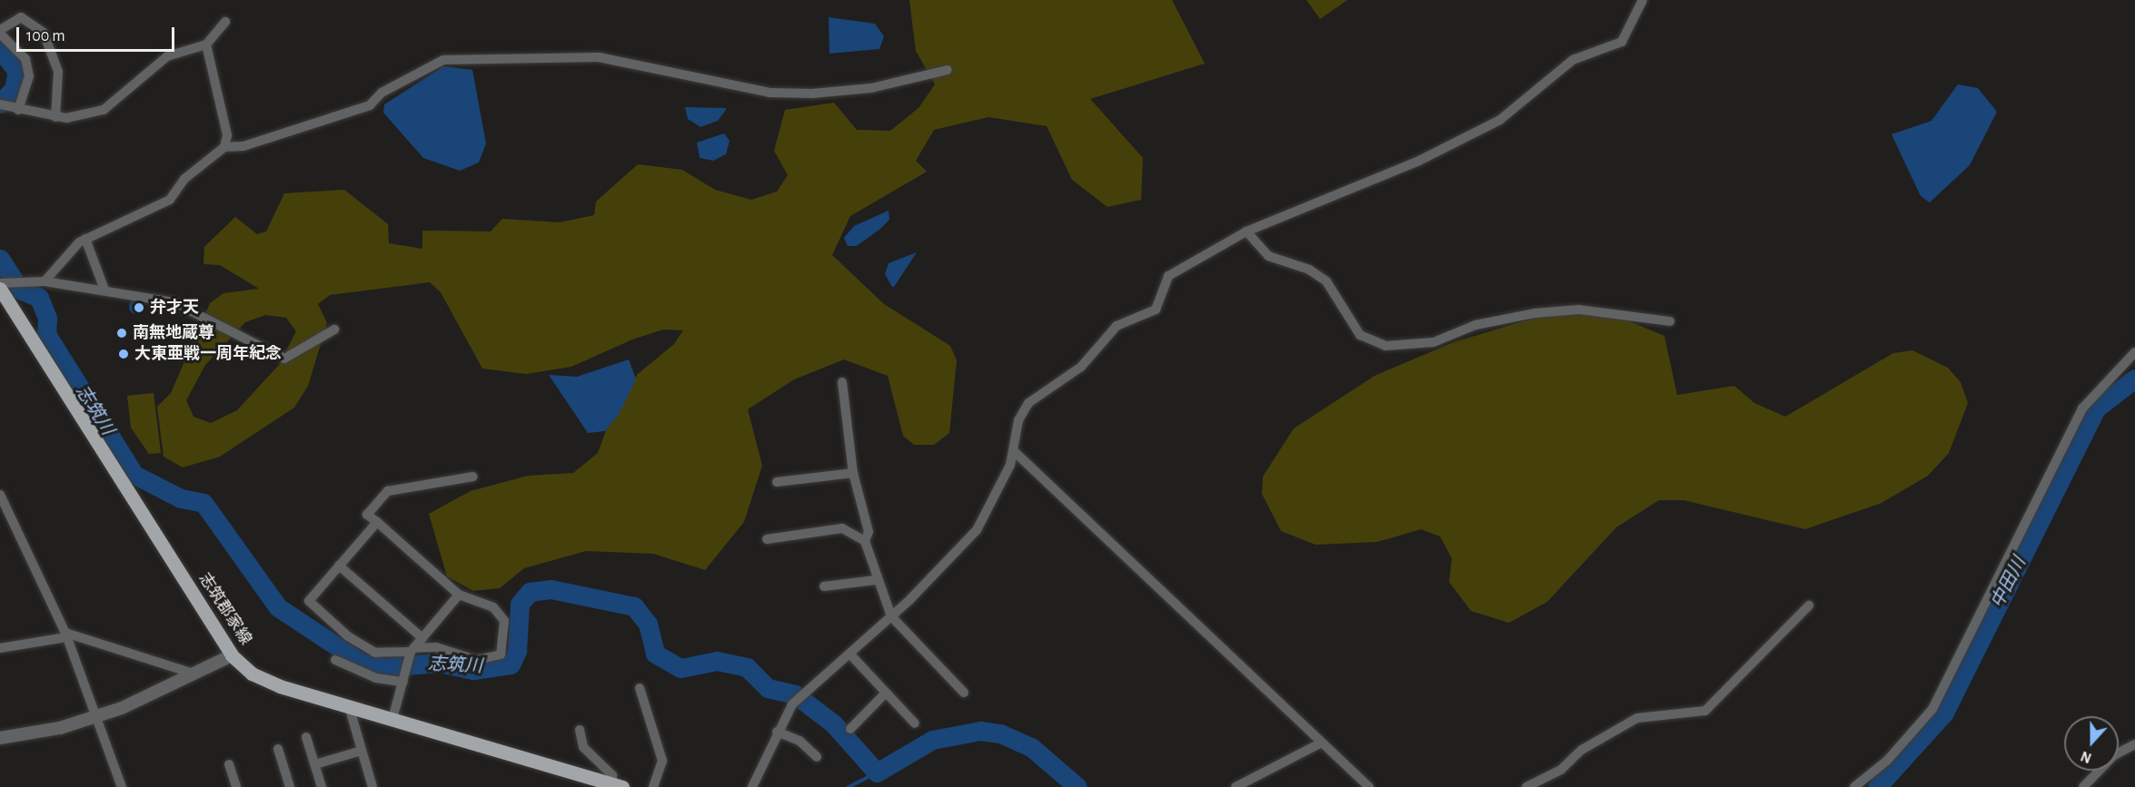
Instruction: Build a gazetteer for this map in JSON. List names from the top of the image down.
{
  "streets": {
    "main road": ["志筑郡家線"]
  },
  "water": ["志筑川", "中田川"],
  "places": ["弁才天", "南無地蔵尊", "大東亜戦一周年紀念"],
  "scale_bar": "100 m",
  "north": "bottom"
}
